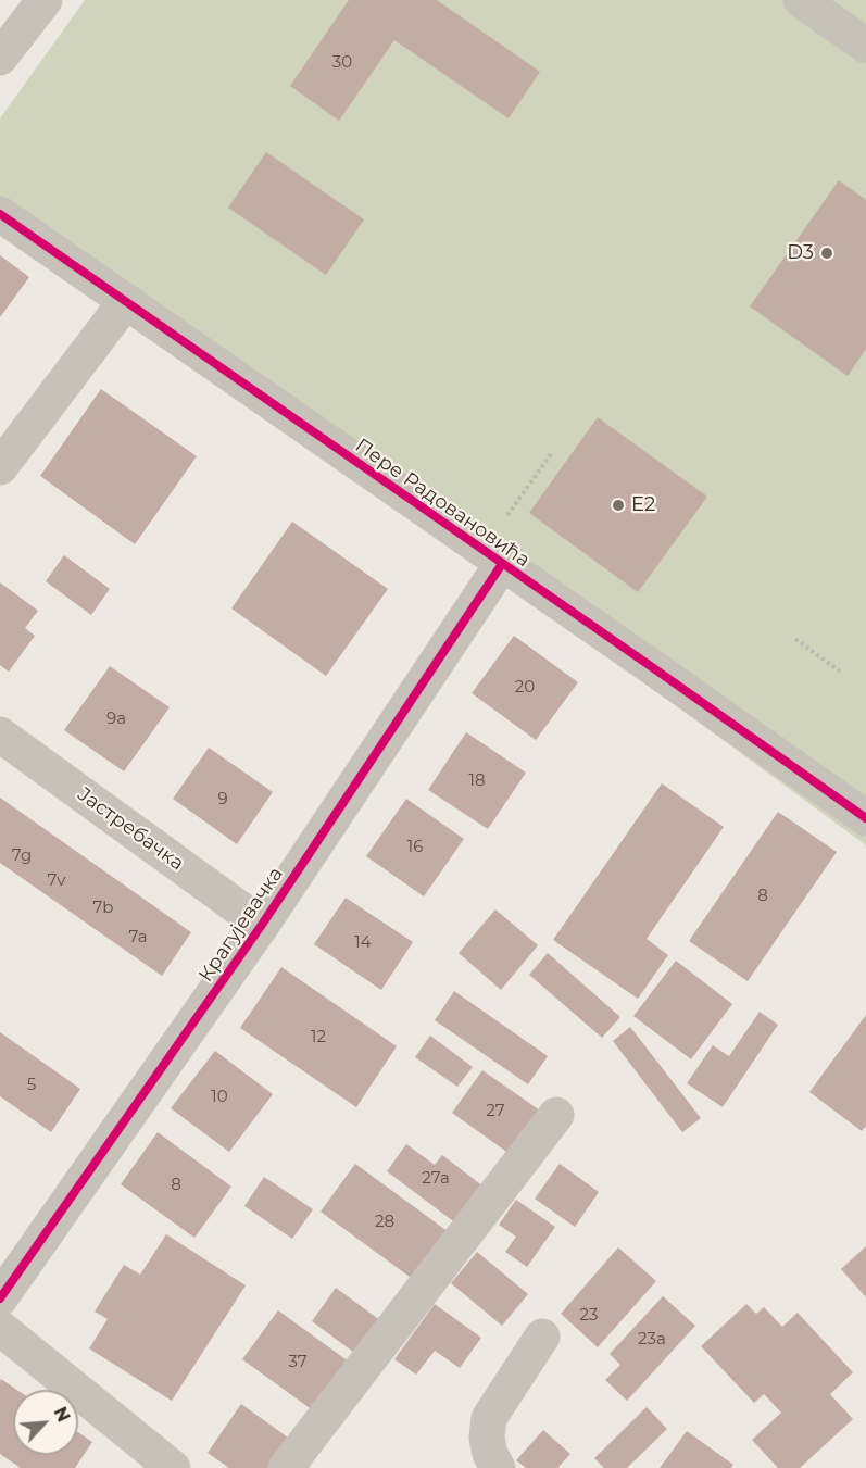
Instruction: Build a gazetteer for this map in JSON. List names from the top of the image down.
{
  "streets": {
    "street": ["Пере Радовановића", "Јастребачка", "Крагујевачка"]
  },
  "crossings": [
    ["Пере Радовановића", "Крагујевачка"],
    ["Јастребачка", "Крагујевачка"]
  ],
  "places": ["D3", "E2"],
  "house_numbers": [
    "30",
    "20",
    "9a",
    "18",
    "9",
    "16",
    "7g",
    "7v",
    "8",
    "7b",
    "7a",
    "14",
    "12",
    "5",
    "10",
    "27",
    "27a",
    "8",
    "28",
    "23",
    "23a",
    "37"
  ],
  "north": "top right"
}
